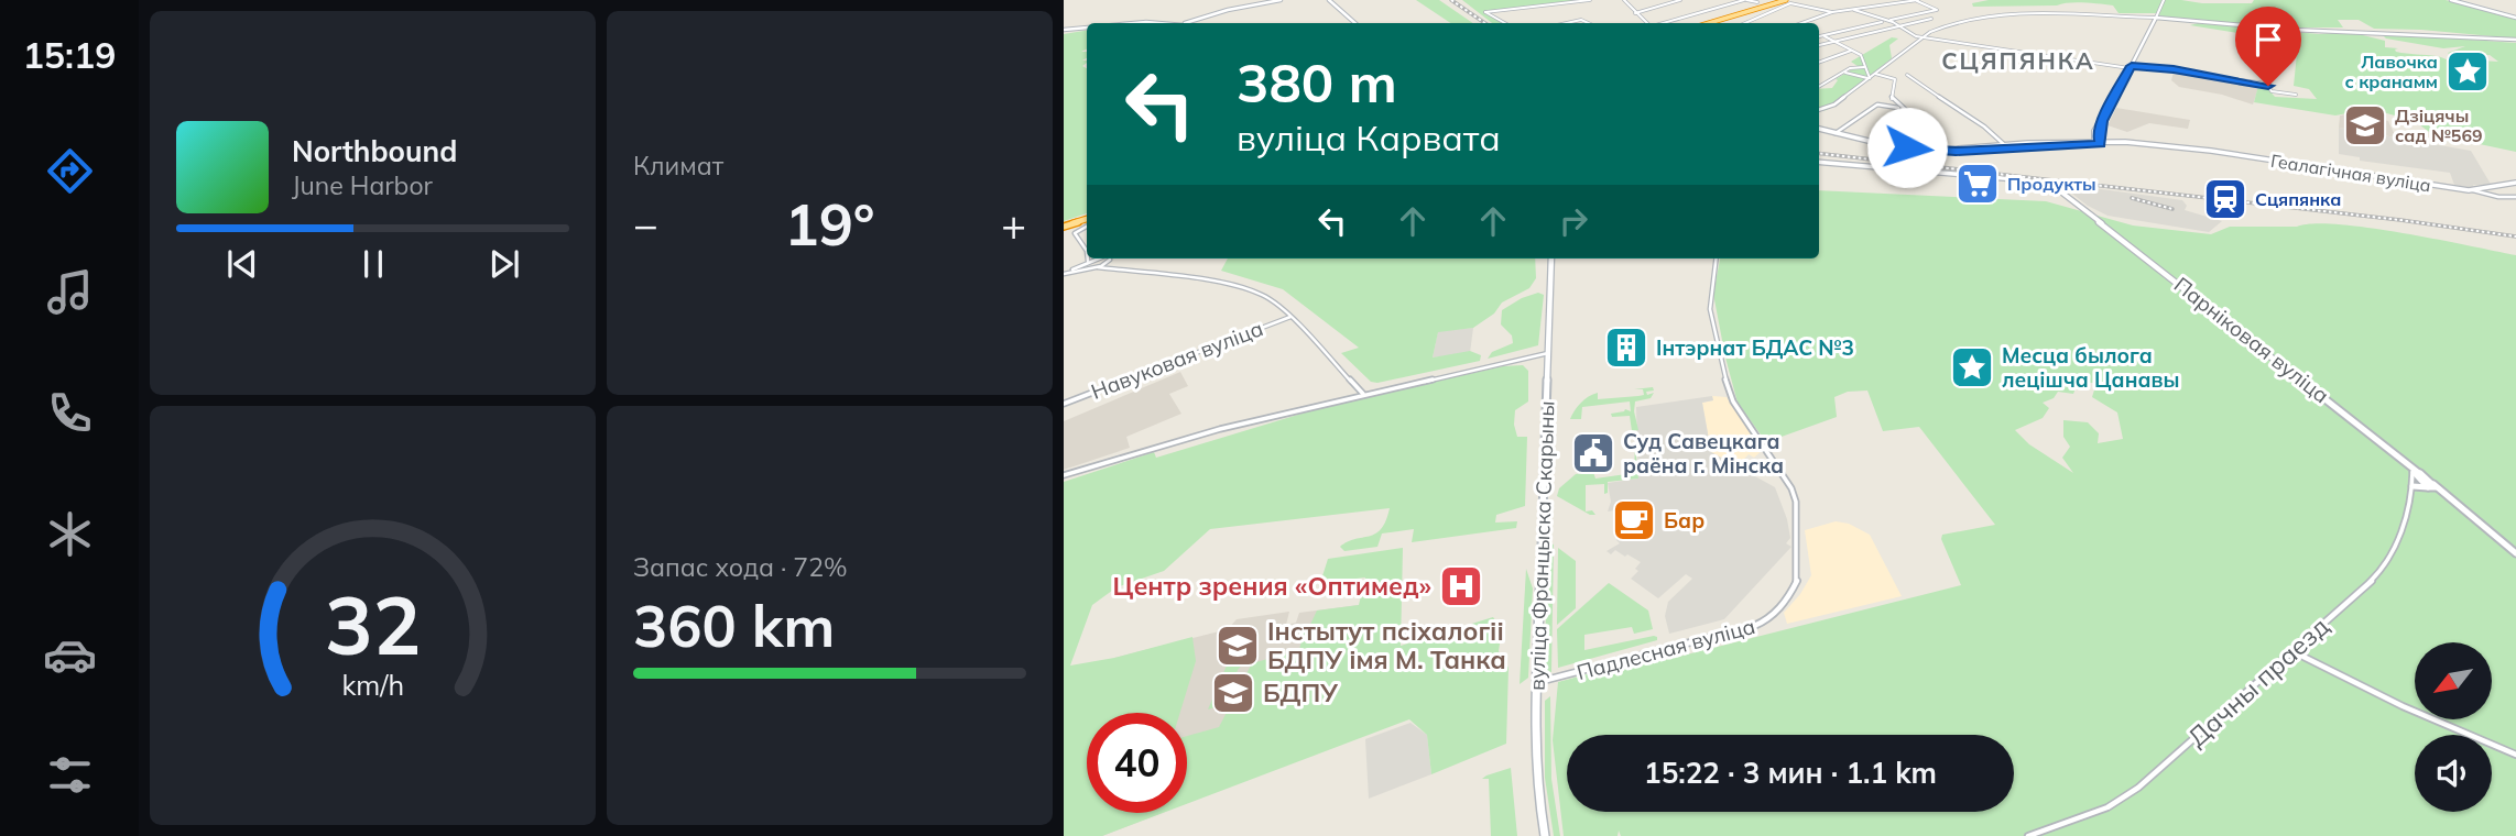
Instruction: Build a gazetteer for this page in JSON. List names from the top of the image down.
{
  "streets": {
    "street": [
      "Геалагічная вуліца",
      "Парніковая вуліца",
      "Навуковая вуліца",
      "вуліца Францыска Скарыны",
      "Падлесная вуліца",
      "Дачны праезд"
    ]
  },
  "crossings": [
    ["Парніковая вуліца", "Дачны праезд"],
    ["вуліца Францыска Скарыны", "Падлесная вуліца"]
  ],
  "districts": ["СЦЯПЯНКА"],
  "places": {
    "place": ["Лавочка с кранамм", "Месца былога лецішча Цанавы"],
    "school or university": ["Дзіцячы сад №569", "Інстытут псіхалогіі БДПУ імя М. Танка", "БДПУ"],
    "supermarket": ["Продукты"],
    "station": ["Сцяпянка"],
    "building": ["Інтэрнат БДАС №3"],
    "public building": ["Суд Савецкага раёна г. Мінска"],
    "cafe": ["Бар"],
    "hospital": ["Центр зрения «Оптимед»"]
  },
  "north": "bottom left",
  "page": {
    "tabs": "15:19",
    "tile": [
      "Климат",
      ["Запас хода · 72%", "360 km"]
    ],
    "turn": ["380 m", "вуліца Карвата"],
    "song": ["Northbound", "June Harbor"],
    "heat": ["−", "19°", "+"],
    "limit": "40",
    "trip": "15:22 · 3 мин · 1.1 km",
    "gauge": ["32", "km/h"]
  }
}
